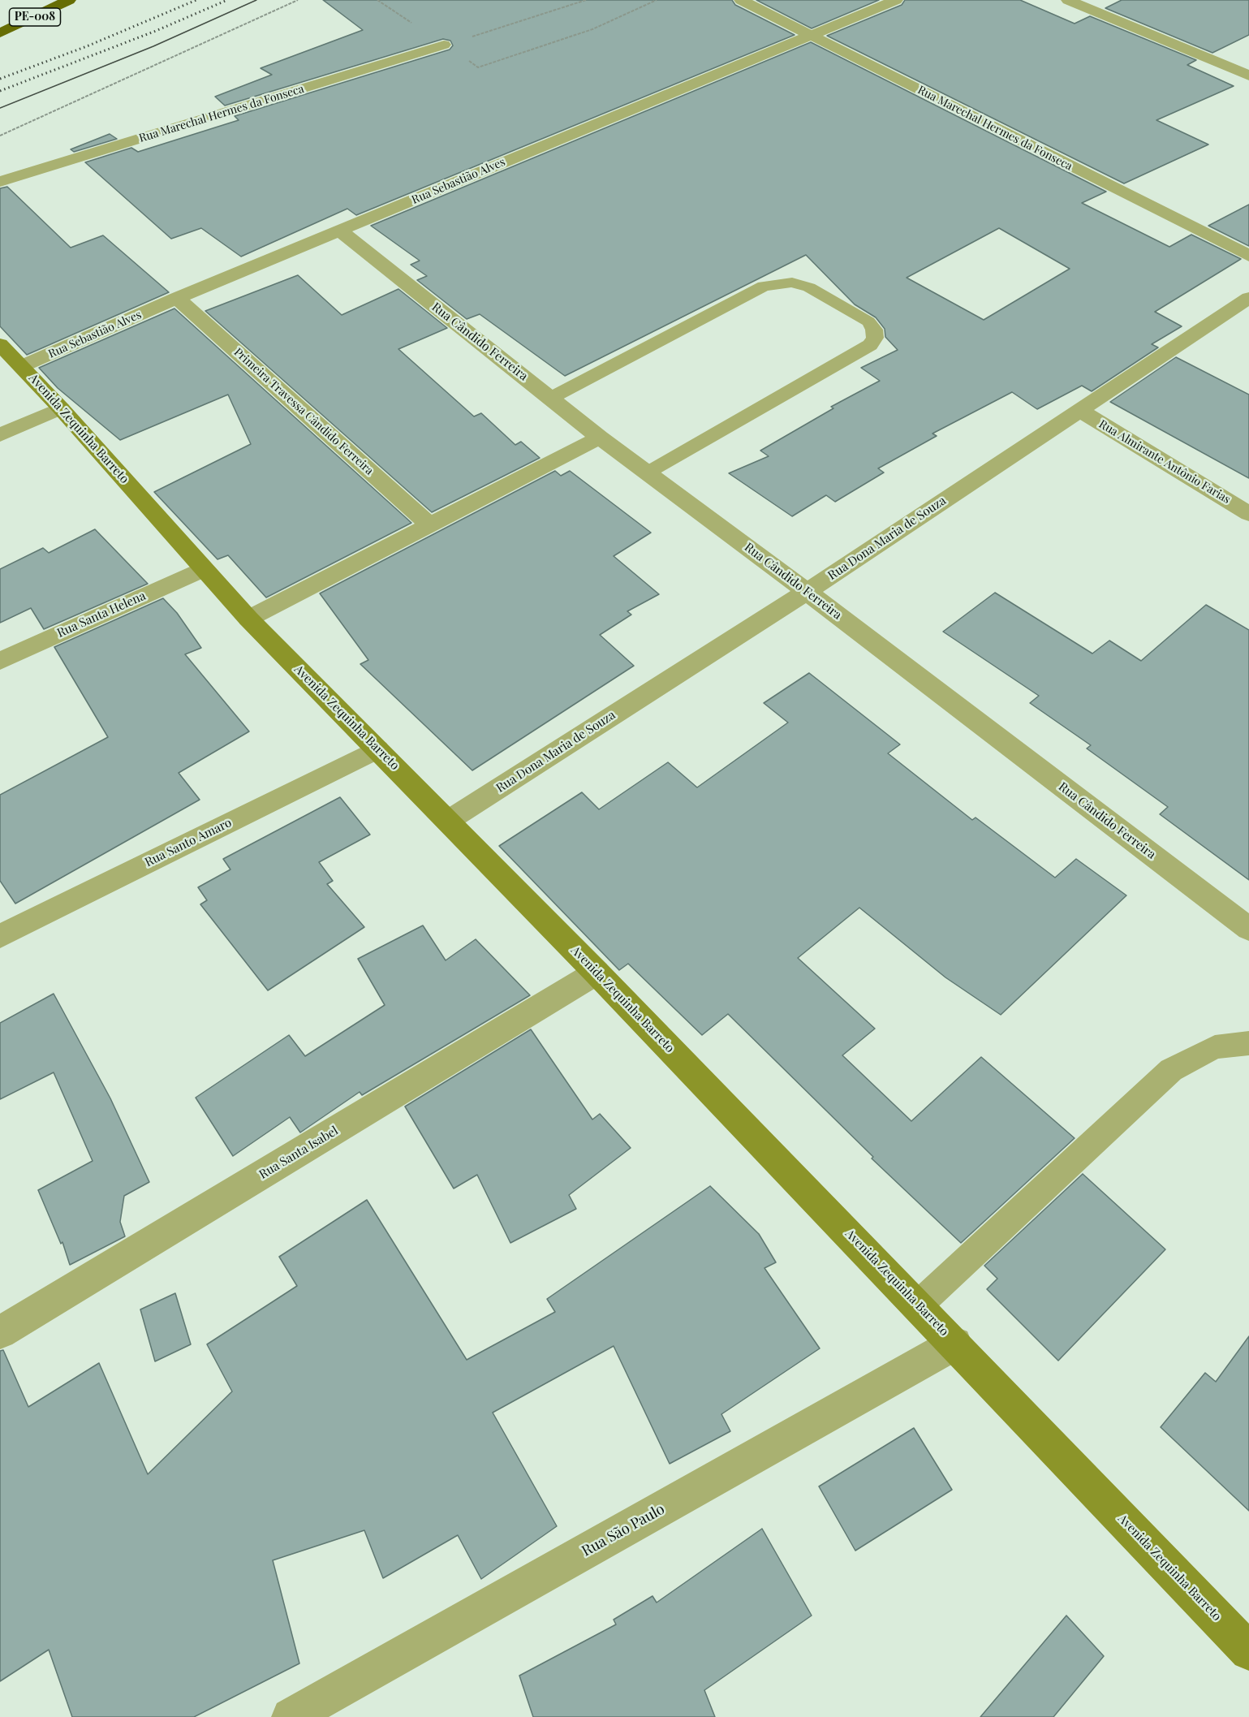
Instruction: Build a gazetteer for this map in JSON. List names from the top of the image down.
{
  "streets": {
    "highway": ["PE-008"],
    "main road": ["Avenida Zequinha Barreto"],
    "street": [
      "Rua Marechal Hermes da Fonseca",
      "Rua Sebastião Alves",
      "Rua Cândido Ferreira",
      "Primeira Travessa Cândido Ferreira",
      "Rua Almirante Antônio Farias",
      "Rua Dona Maria de Souza",
      "Rua Santa Helena",
      "Rua Santo Amaro",
      "Rua Santa Isabel",
      "Rua São Paulo"
    ]
  },
  "crossings": [
    ["Rua Marechal Hermes da Fonseca", "Rua Sebastião Alves"],
    ["Rua Sebastião Alves", "Rua Cândido Ferreira"],
    ["Rua Sebastião Alves", "Primeira Travessa Cândido Ferreira"],
    ["Rua Sebastião Alves", "Avenida Zequinha Barreto"],
    ["Rua Cândido Ferreira", "Rua Dona Maria de Souza"],
    ["Avenida Zequinha Barreto", "Rua Dona Maria de Souza"],
    ["Avenida Zequinha Barreto", "Rua Santa Helena"],
    ["Avenida Zequinha Barreto", "Rua Santo Amaro"],
    ["Avenida Zequinha Barreto", "Rua Santa Isabel"],
    ["Avenida Zequinha Barreto", "Rua São Paulo"],
    ["Rua Almirante Antônio Farias", "Rua Dona Maria de Souza"]
  ]
}
